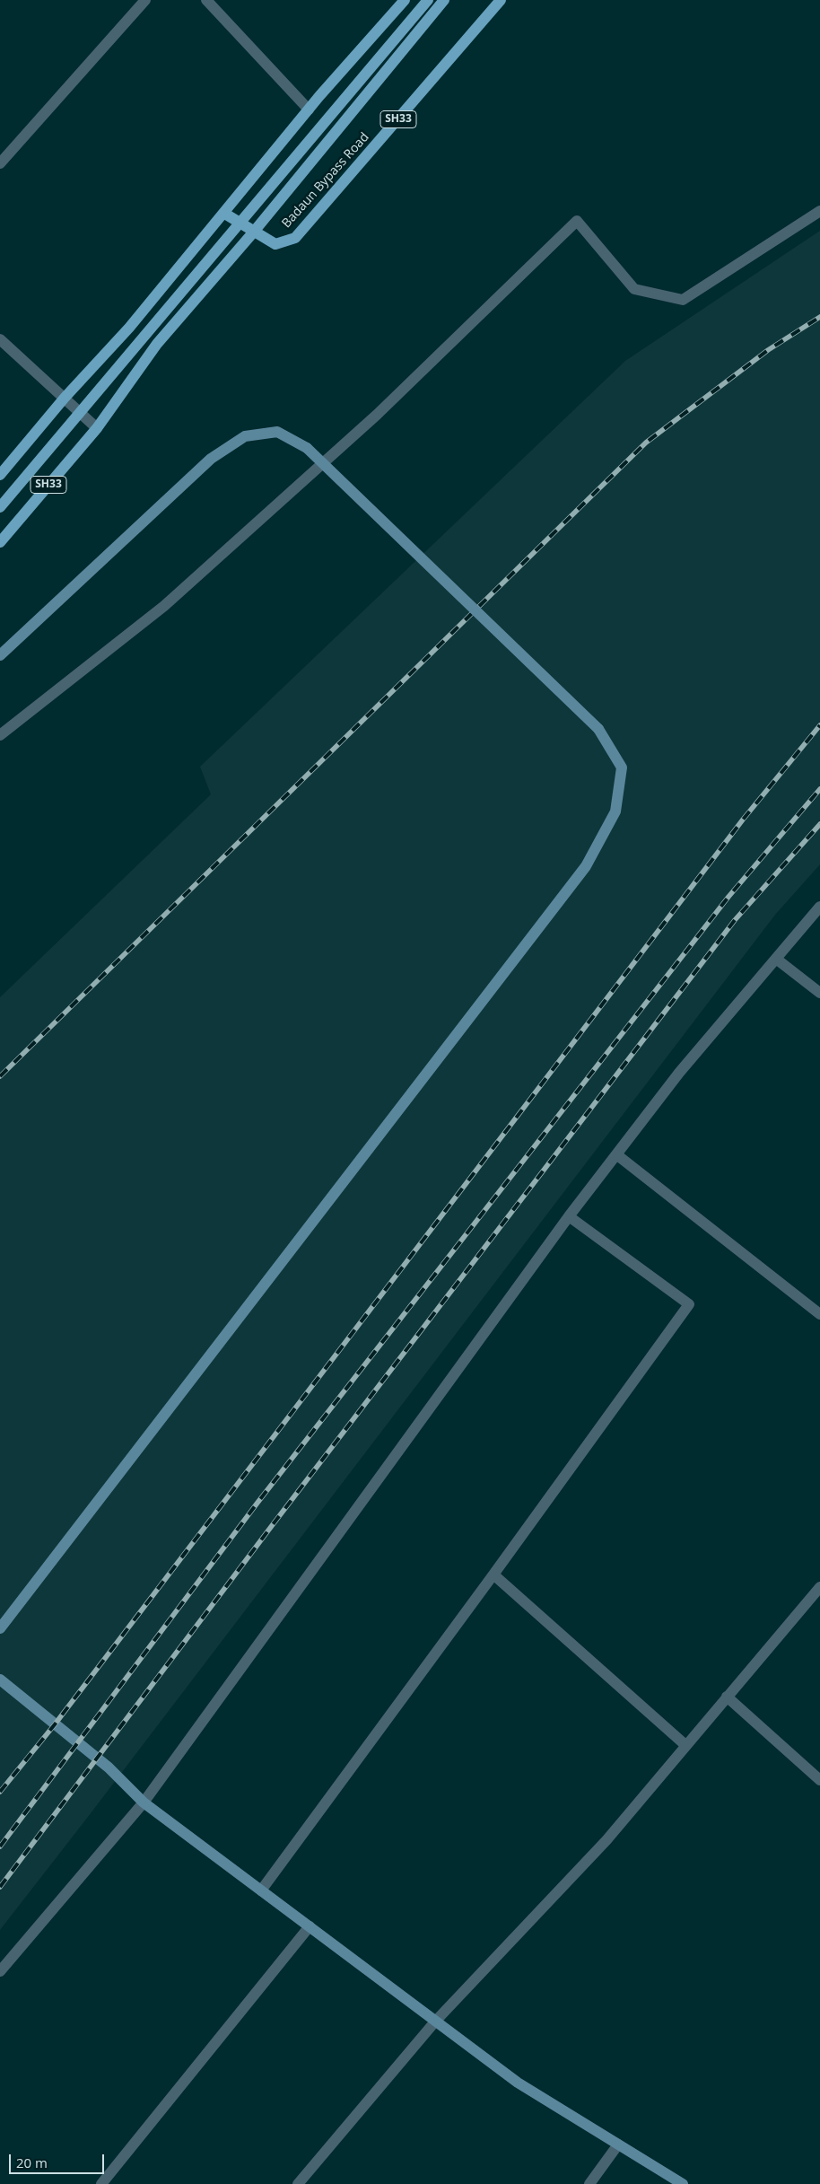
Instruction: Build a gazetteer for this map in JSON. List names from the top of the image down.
{
  "streets": {
    "main road": ["SH33", "Badaun Bypass Road"]
  },
  "scale_bar": "20 m"
}
